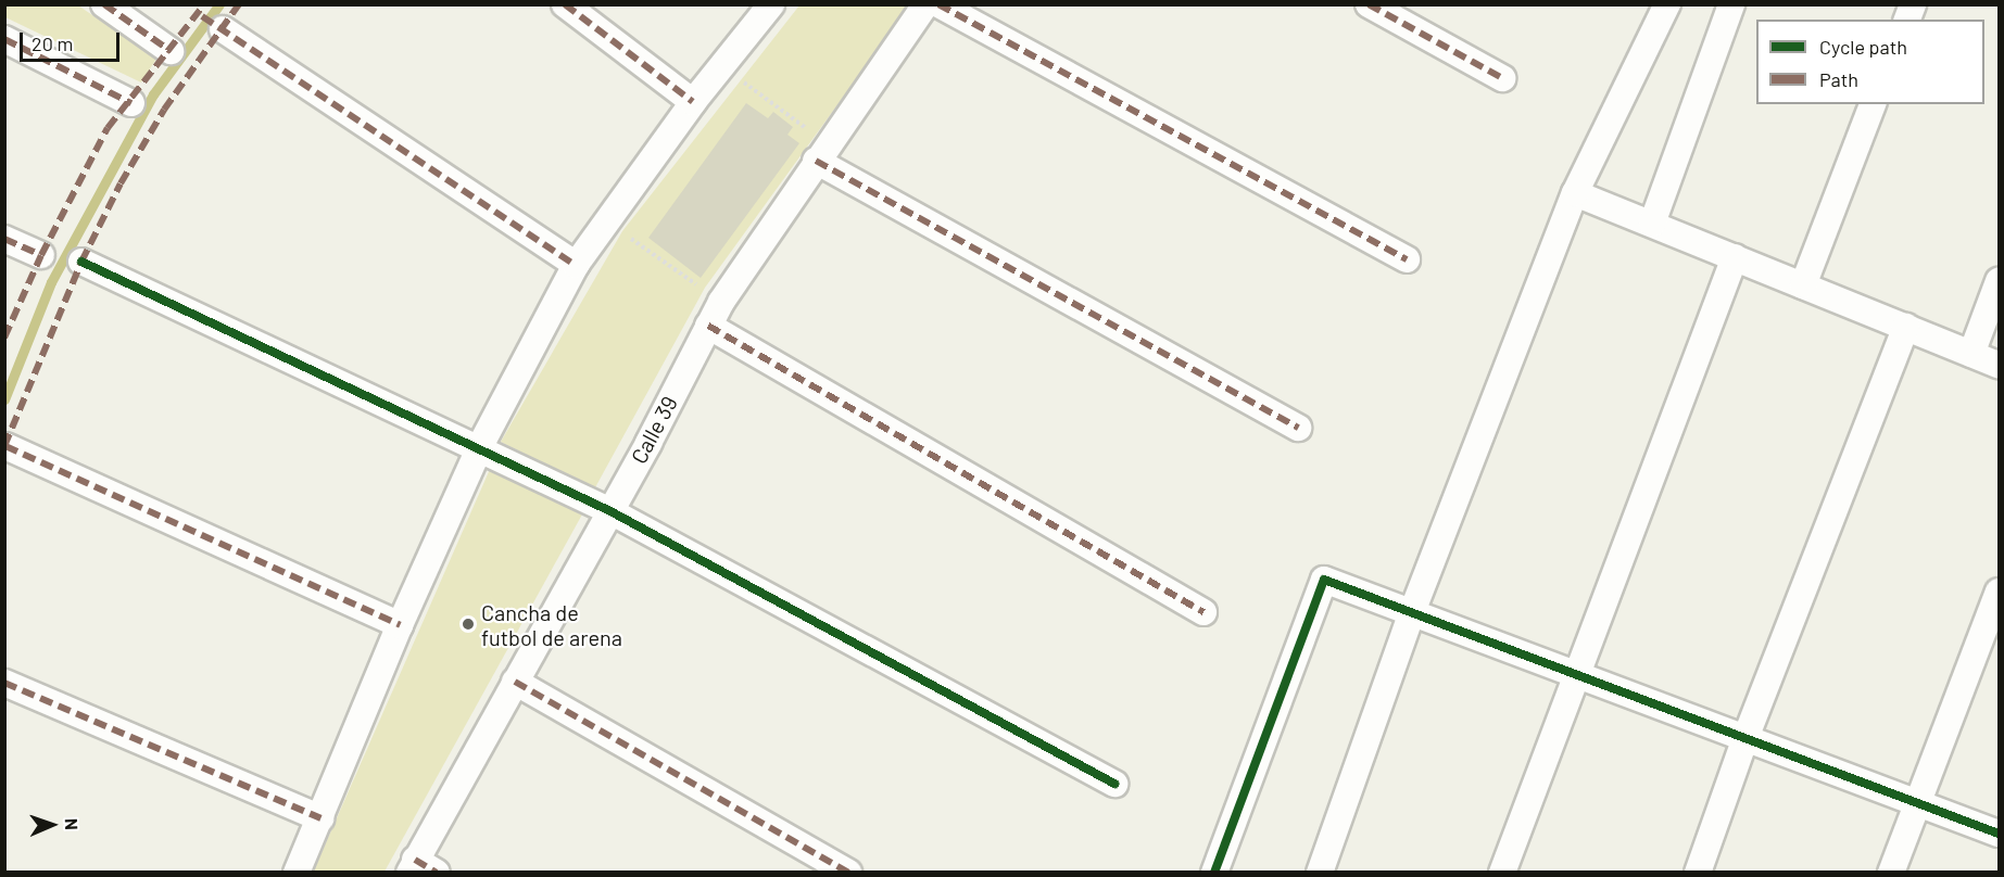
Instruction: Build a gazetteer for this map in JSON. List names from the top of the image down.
{
  "streets": {
    "street": ["Calle 39"]
  },
  "places": ["Cancha de futbol de arena"],
  "legend": ["Cycle path", "Path"],
  "scale_bar": "20 m",
  "north": "right"
}
